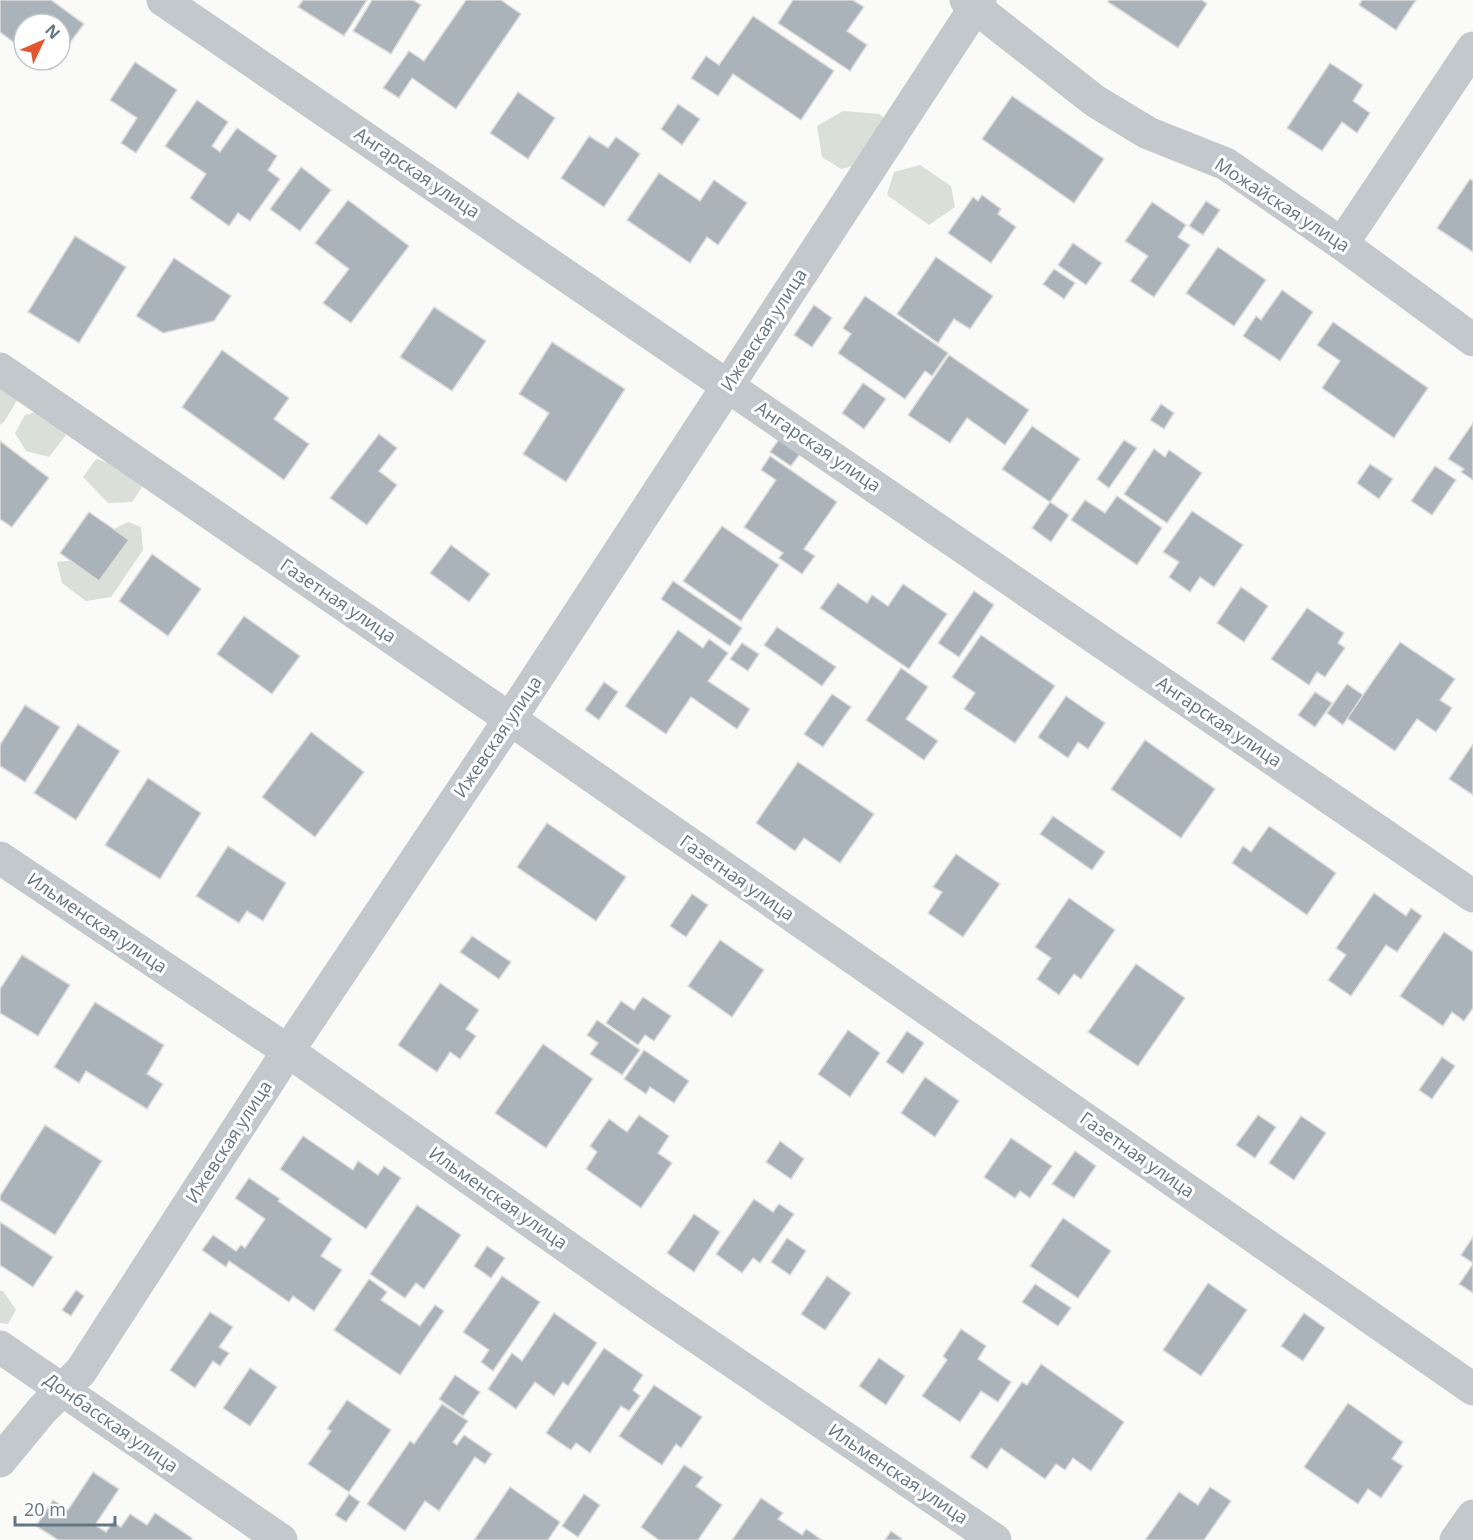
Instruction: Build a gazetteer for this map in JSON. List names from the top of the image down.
{
  "streets": {
    "street": [
      "Ангарская улица",
      "Можайская улица",
      "Ижевская улица",
      "Газетная улица",
      "Ильменская улица",
      "Донбасская улица"
    ]
  },
  "crossings": [
    ["Ангарская улица", "Ижевская улица"],
    ["Можайская улица", "Ижевская улица"],
    ["Ижевская улица", "Газетная улица"],
    ["Ижевская улица", "Ильменская улица"],
    ["Ижевская улица", "Донбасская улица"]
  ],
  "scale_bar": "20 m",
  "north": "top right"
}
